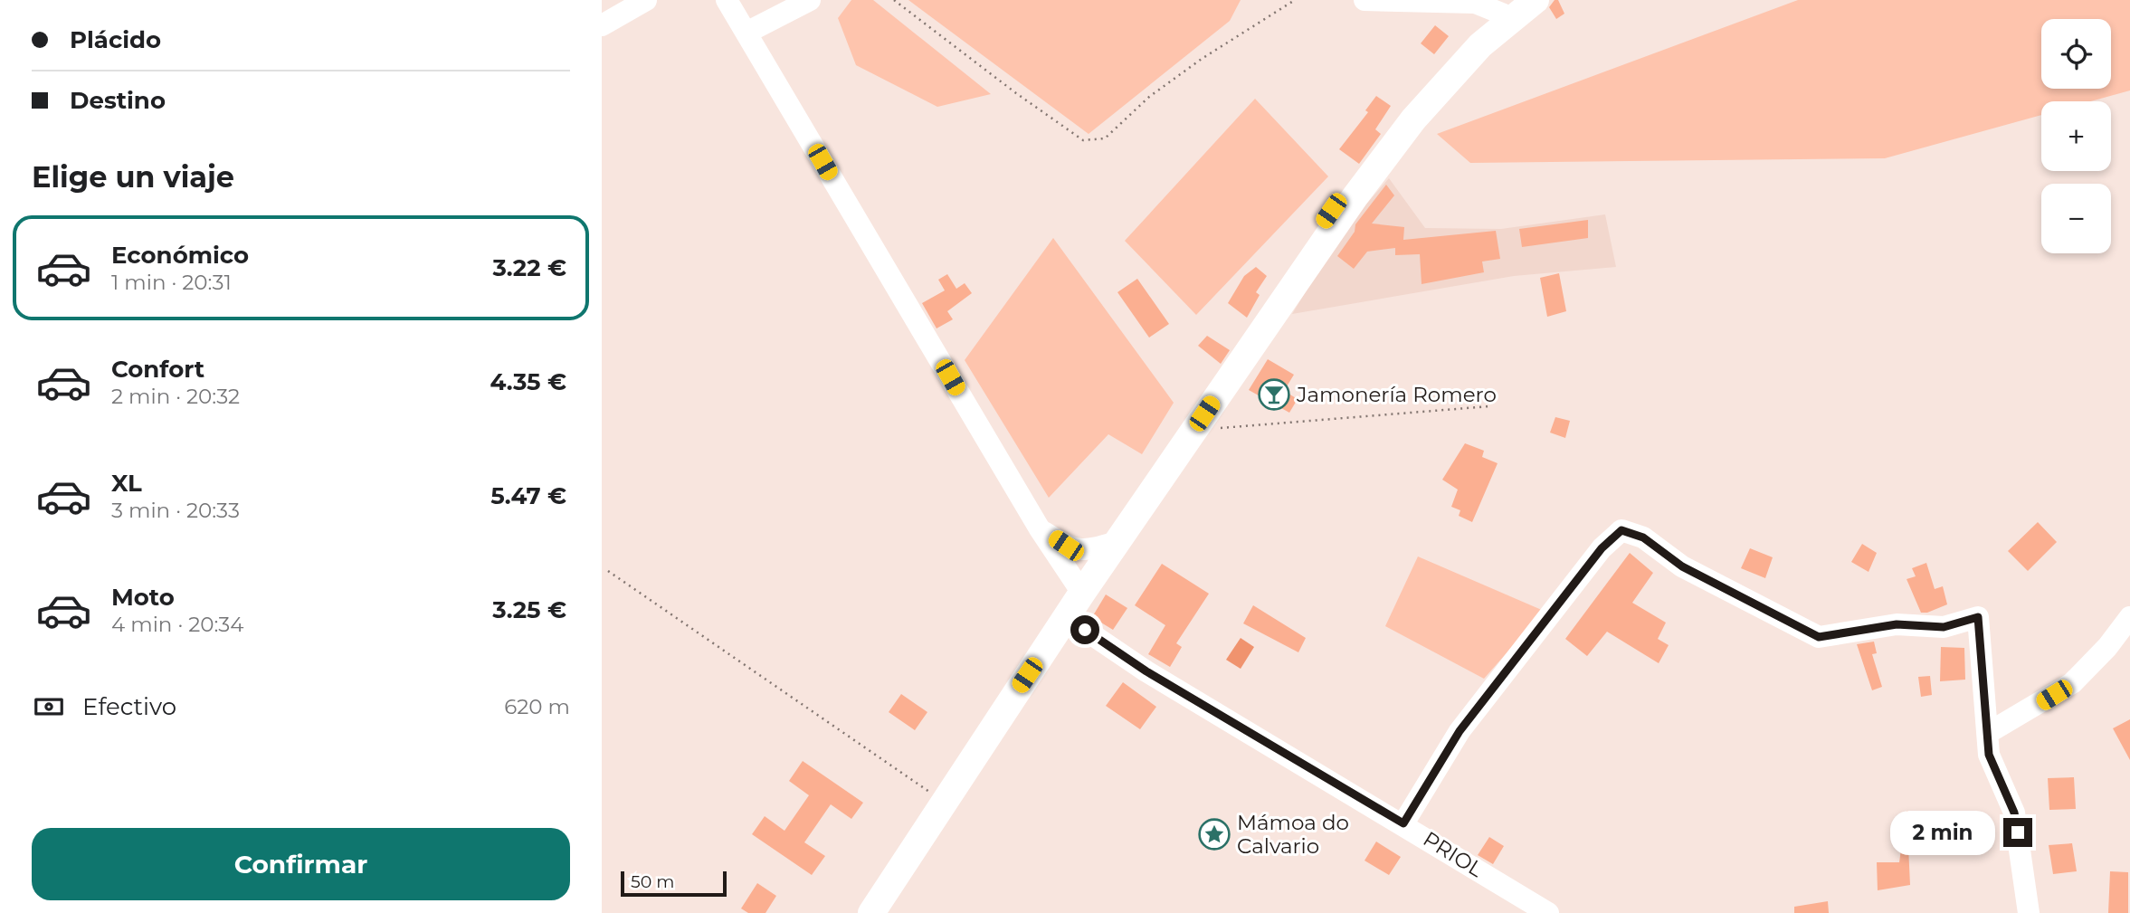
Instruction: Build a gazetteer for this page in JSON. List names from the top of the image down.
{
  "streets": {
    "street": ["PRIOL"]
  },
  "places": {
    "bar": ["Jamonería Romero"],
    "place": ["Mámoa do Calvario"]
  },
  "scale_bar": "50 m",
  "page": {
    "banner": ["Plácido", "Destino"],
    "map_buttons": ["+", "−"],
    "heading": "Elige un viaje",
    "list": [
      {
        "name": "Económico",
        "note": "1 min · 20:31",
        "value": "3.22 €"
      },
      {
        "name": "Confort",
        "note": "2 min · 20:32",
        "value": "4.35 €"
      },
      {
        "name": "XL",
        "note": "3 min · 20:33",
        "value": "5.47 €"
      },
      {
        "name": "Moto",
        "note": "4 min · 20:34",
        "value": "3.25 €"
      }
    ],
    "pay": ["Efectivo", "620 m"],
    "bubble": "2 min",
    "buttons": "Confirmar",
    "scale": "50 m"
  }
}
